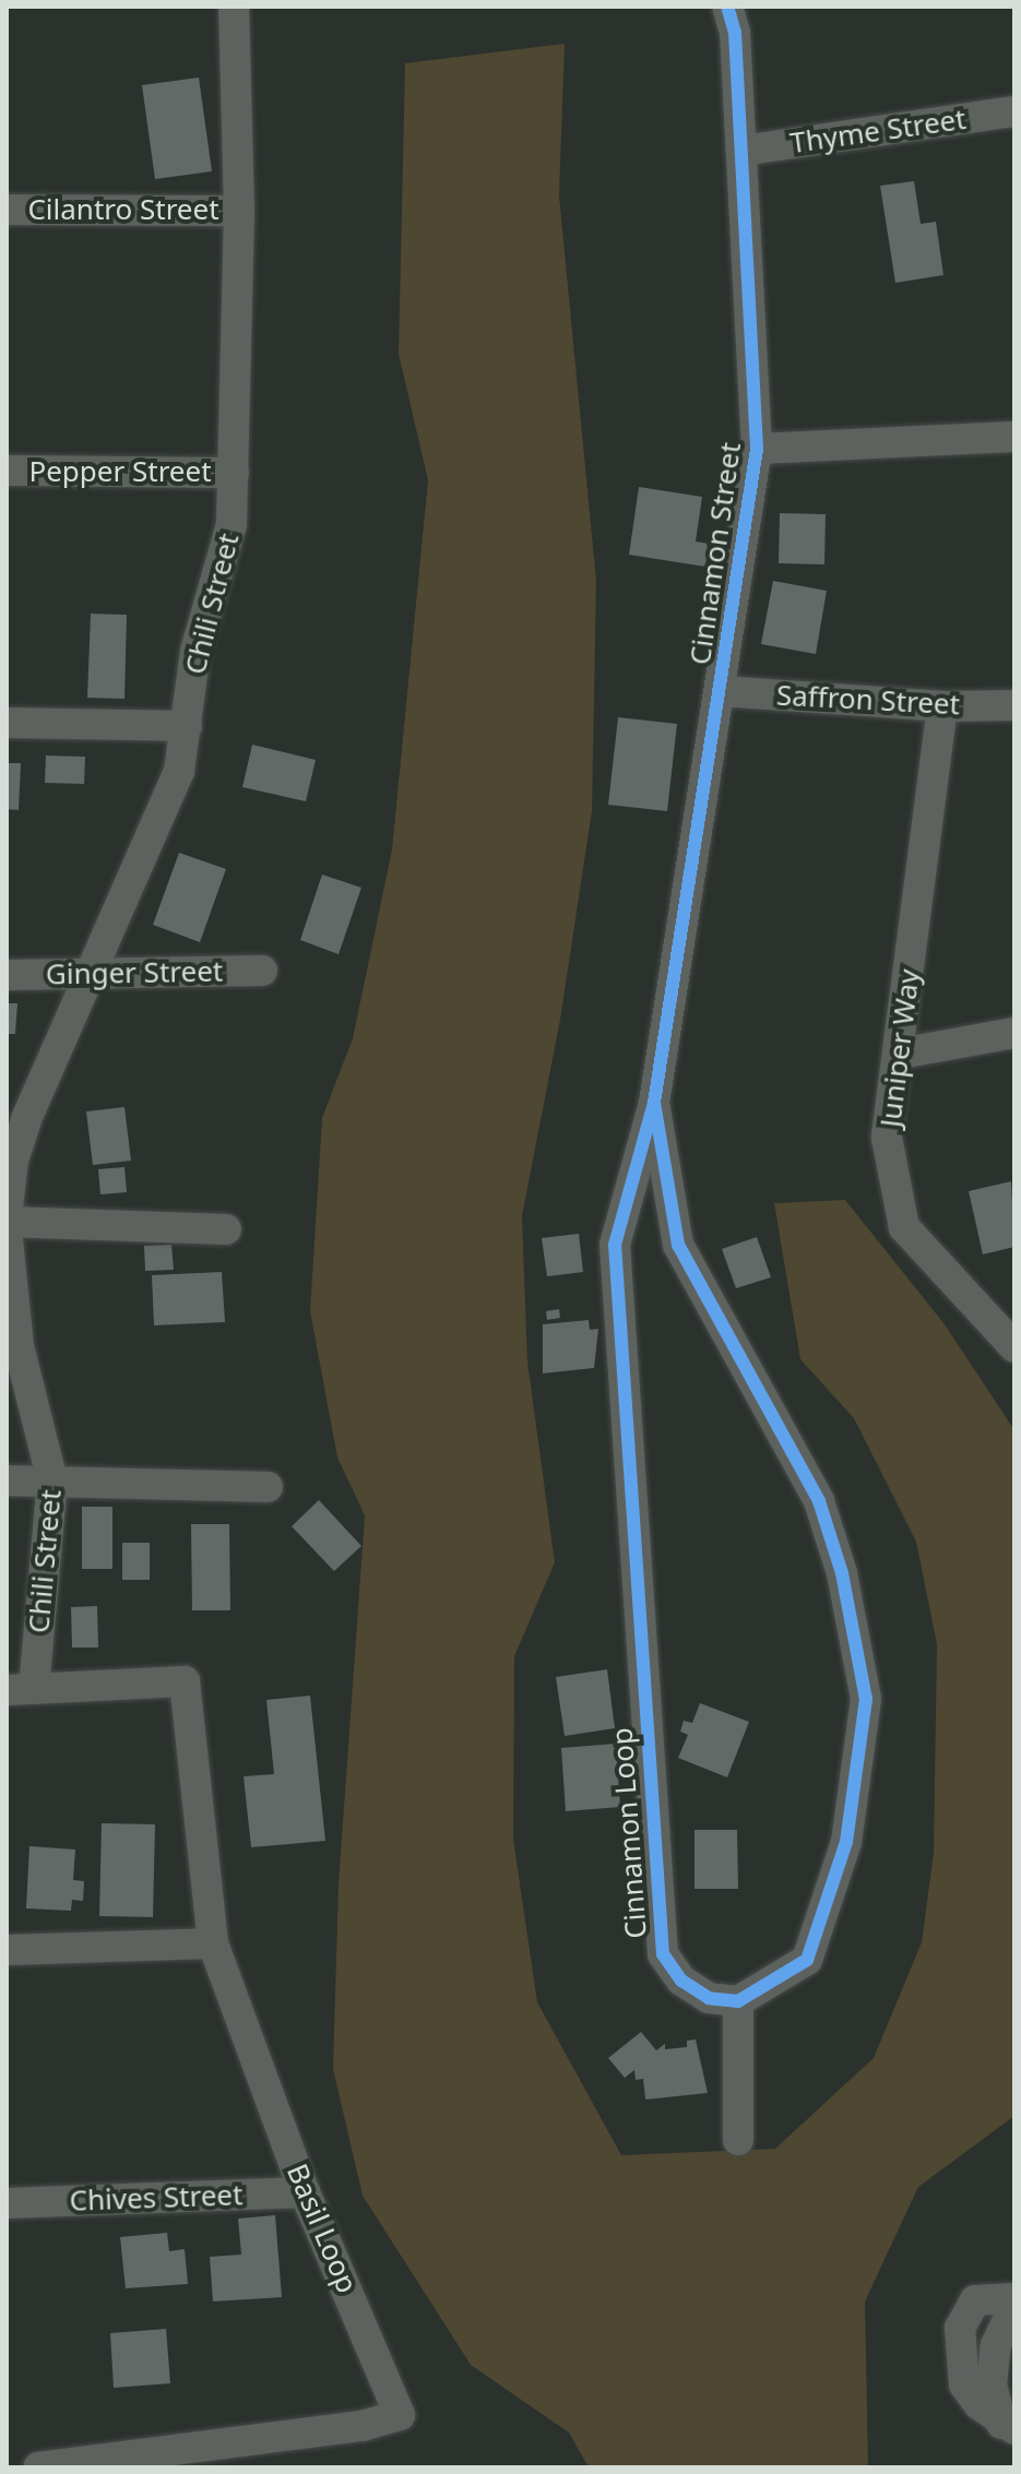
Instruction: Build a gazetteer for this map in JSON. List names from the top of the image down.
{
  "streets": {
    "street": [
      "Thyme Street",
      "Cilantro Street",
      "Pepper Street",
      "Cinnamon Street",
      "Chili Street",
      "Saffron Street",
      "Ginger Street",
      "Juniper Way",
      "Cinnamon Loop",
      "Chives Street",
      "Basil Loop"
    ]
  },
  "crossings": [
    ["Thyme Street", "Cinnamon Street"],
    ["Cilantro Street", "Chili Street"],
    ["Pepper Street", "Chili Street"],
    ["Cinnamon Street", "Saffron Street"],
    ["Cinnamon Street", "Cinnamon Loop"],
    ["Chili Street", "Ginger Street"],
    ["Chili Street", "Basil Loop"],
    ["Saffron Street", "Juniper Way"],
    ["Chives Street", "Basil Loop"]
  ]
}
